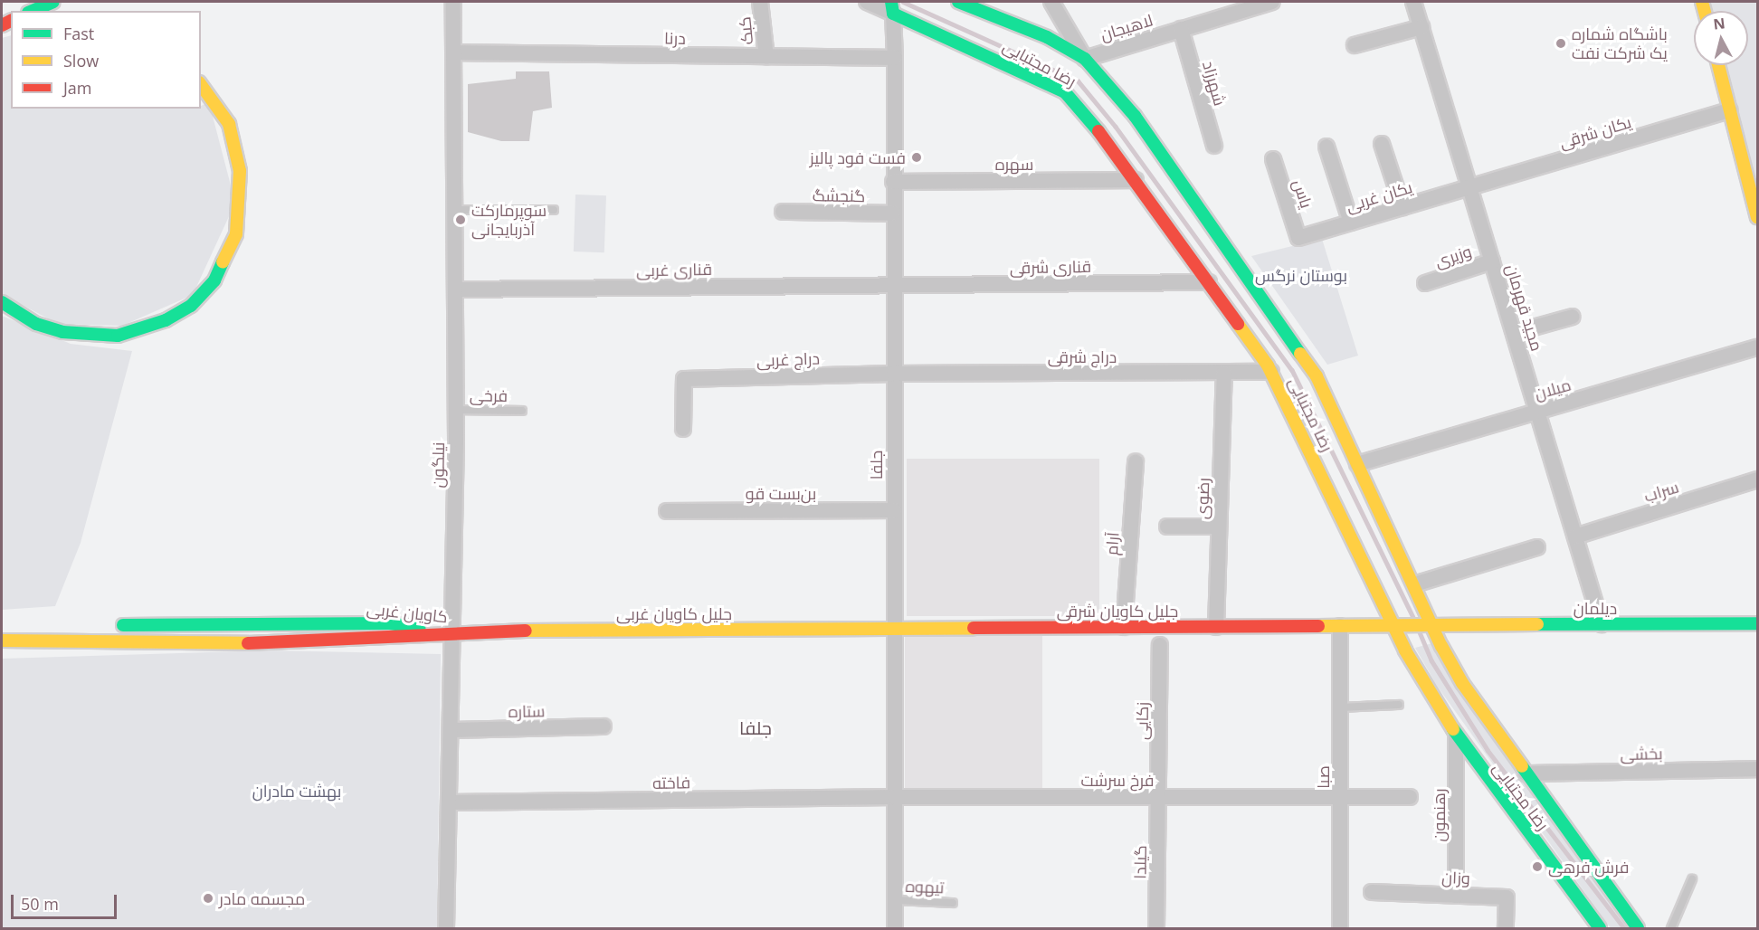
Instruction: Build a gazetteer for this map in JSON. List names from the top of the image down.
{
  "streets": {
    "main road": [
      "رضا مجتبایی",
      "دیلمان",
      "جلیل کاویان شرقی",
      "کاویان غربی",
      "جلیل کاویان غربی"
    ],
    "street": [
      "لاهیجان",
      "کبک",
      "درنا",
      "شهرزاد",
      "یکان شرقی",
      "سهره",
      "یاس",
      "گنجشگ",
      "یکان غربی",
      "وزیری",
      "قناری شرقی",
      "قناری غربی",
      "مجید قهرمان",
      "دراج شرقی",
      "دراج غربی",
      "میلان",
      "نیلگون",
      "جلفا",
      "سراب",
      "بن‌بست قو",
      "رضوی",
      "آرام",
      "ستاره",
      "زکایی",
      "بخشی",
      "صبا",
      "فرخ سرشت",
      "فاخته",
      "رهنمون",
      "گیلدا",
      "وزان"
    ],
    "lane": ["فرخی", "تیهوه"]
  },
  "crossings": [
    ["لاهیجان", "رضا مجتبایی"],
    ["لاهیجان", "شهرزاد"],
    ["کبک", "درنا"],
    ["درنا", "نیلگون"],
    ["درنا", "جلفا"],
    ["رضا مجتبایی", "سهره"],
    ["رضا مجتبایی", "قناری شرقی"],
    ["رضا مجتبایی", "دراج شرقی"],
    ["رضا مجتبایی", "میلان"],
    ["رضا مجتبایی", "جلفا"],
    ["رضا مجتبایی", "دیلمان"],
    ["رضا مجتبایی", "جلیل کاویان شرقی"],
    ["رضا مجتبایی", "بخشی"],
    ["رضا مجتبایی", "رهنمون"],
    ["یکان شرقی", "یکان غربی"],
    ["یکان شرقی", "مجید قهرمان"],
    ["سهره", "جلفا"],
    ["یاس", "یکان غربی"],
    ["گنجشگ", "جلفا"],
    ["یکان غربی", "مجید قهرمان"],
    ["وزیری", "مجید قهرمان"],
    ["قناری شرقی", "قناری غربی"],
    ["قناری شرقی", "جلفا"],
    ["قناری غربی", "نیلگون"],
    ["قناری غربی", "جلفا"],
    ["مجید قهرمان", "میلان"],
    ["مجید قهرمان", "سراب"],
    ["مجید قهرمان", "دیلمان"],
    ["دراج شرقی", "دراج غربی"],
    ["دراج شرقی", "جلفا"],
    ["دراج شرقی", "رضوی"],
    ["دراج غربی", "جلفا"],
    ["فرخی", "نیلگون"],
    ["نیلگون", "کاویان غربی"],
    ["نیلگون", "جلیل کاویان غربی"],
    ["نیلگون", "ستاره"],
    ["نیلگون", "فاخته"],
    ["جلفا", "بن‌بست قو"],
    ["جلفا", "جلیل کاویان شرقی"],
    ["جلفا", "جلیل کاویان غربی"],
    ["جلفا", "فرخ سرشت"],
    ["جلفا", "فاخته"],
    ["جلفا", "تیهوه"],
    ["رضوی", "جلیل کاویان شرقی"],
    ["آرام", "جلیل کاویان شرقی"],
    ["دیلمان", "جلیل کاویان شرقی"],
    ["جلیل کاویان شرقی", "جلیل کاویان غربی"],
    ["جلیل کاویان شرقی", "صبا"],
    ["کاویان غربی", "جلیل کاویان غربی"],
    ["زکایی", "فرخ سرشت"],
    ["زکایی", "گیلدا"],
    ["صبا", "فرخ سرشت"],
    ["فرخ سرشت", "فاخته"],
    ["فرخ سرشت", "گیلدا"],
    ["رهنمون", "وزان"]
  ],
  "districts": ["جلفا"],
  "parks": ["بوستان نرگس", "بهشت مادران"],
  "places": [
    "باشگاه شماره یک شرکت نفت",
    "فست فود پالیز",
    "سوپرمارکت آذربایجانی",
    "فرش فرهی",
    "مجسمه مادر"
  ],
  "legend": ["Fast", "Slow", "Jam"],
  "scale_bar": "50 m",
  "north": "top"
}
